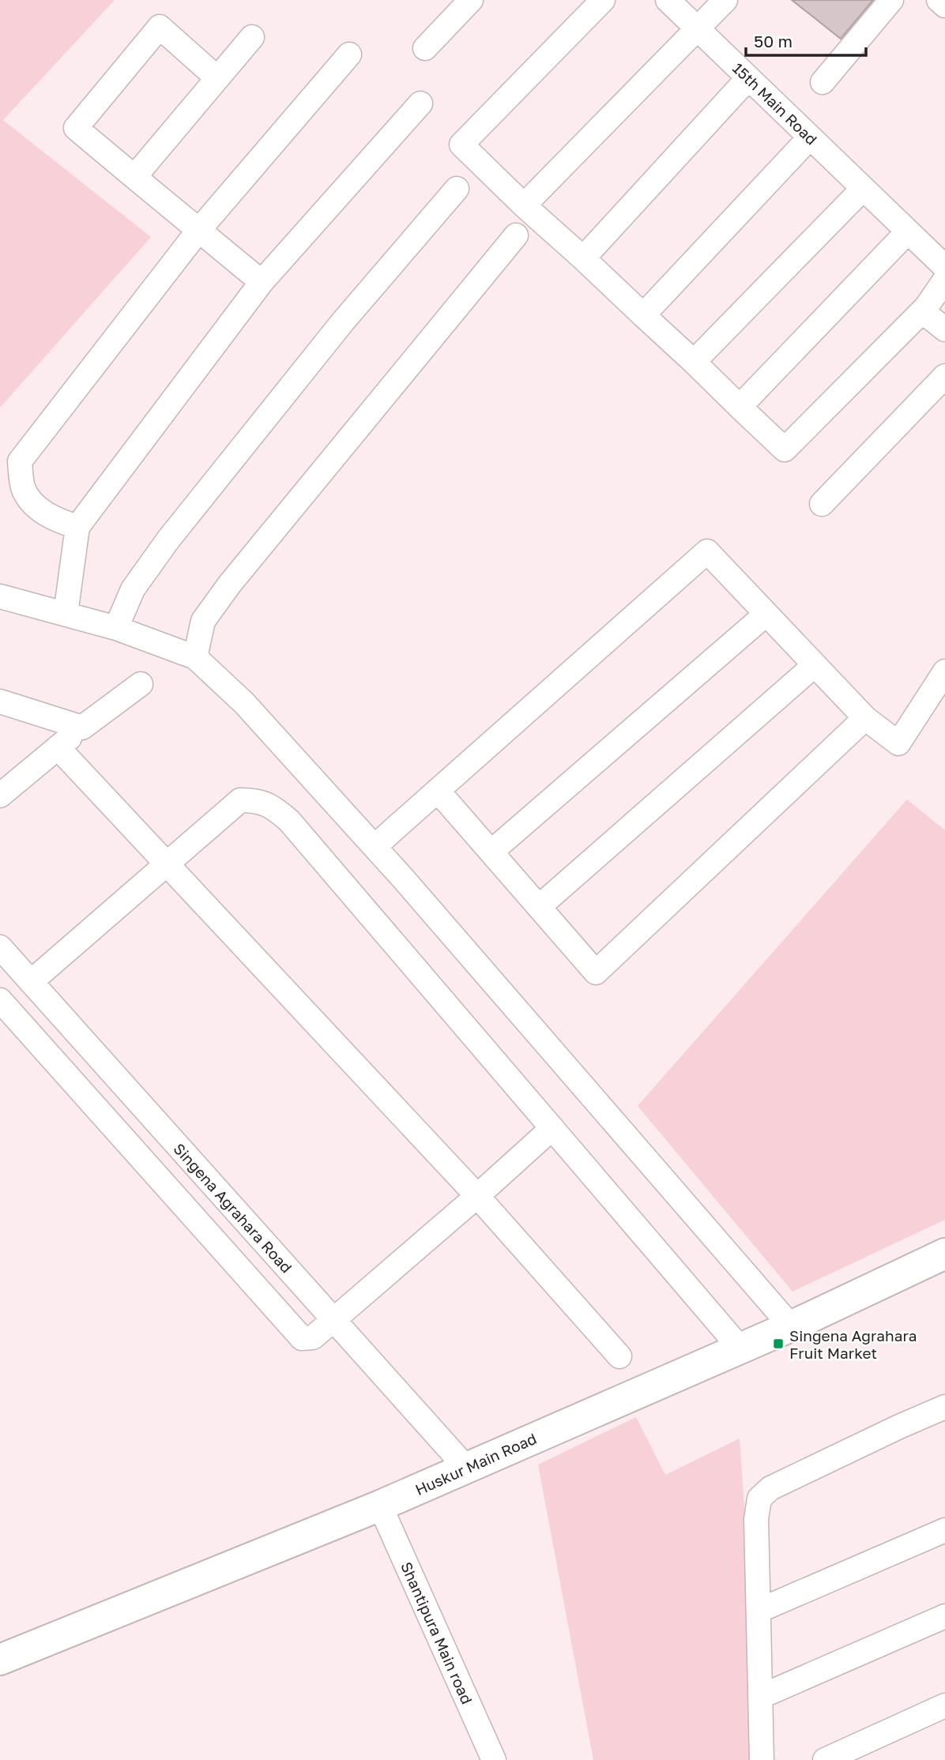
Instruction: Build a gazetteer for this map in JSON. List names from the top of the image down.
{
  "streets": {
    "main road": ["Huskur Main Road"],
    "street": ["15th Main Road", "Singena Agrahara Road", "Shantipura Main road"]
  },
  "crossings": [
    ["Singena Agrahara Road", "Huskur Main Road"],
    ["Huskur Main Road", "Shantipura Main road"]
  ],
  "places": {
    "transit": ["Singena Agrahara Fruit Market"]
  },
  "scale_bar": "50 m"
}
